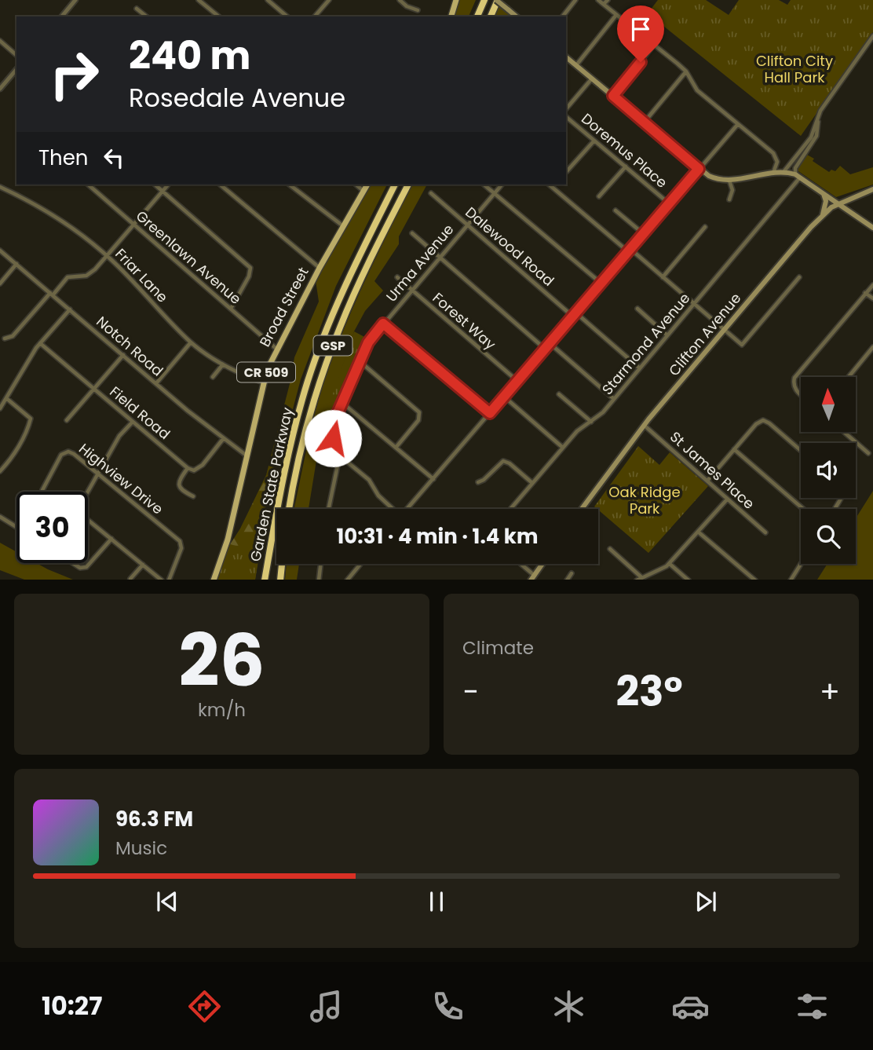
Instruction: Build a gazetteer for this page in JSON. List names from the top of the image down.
{
  "streets": {
    "highway": ["GSP", "Garden State Parkway"],
    "main road": ["Broad Street", "Clifton Avenue", "CR 509"],
    "street": [
      "Doremus Place",
      "Dalewood Road",
      "Greenlawn Avenue",
      "Urma Avenue",
      "Friar Lane",
      "Forest Way",
      "Starmond Avenue",
      "Notch Road",
      "Field Road",
      "St James Place",
      "Highview Drive"
    ]
  },
  "crossings": [
    ["Dalewood Road", "Urma Avenue"],
    ["Dalewood Road", "Starmond Avenue"],
    ["Greenlawn Avenue", "Broad Street"],
    ["Urma Avenue", "Forest Way"],
    ["Friar Lane", "Broad Street"],
    ["Broad Street", "Notch Road"],
    ["Clifton Avenue", "St James Place"]
  ],
  "parks": ["Clifton City Hall Park", "Oak Ridge Park"],
  "north": "top",
  "page": {
    "turn": ["240 m", "Rosedale Avenue"],
    "then": "Then",
    "limit": "30",
    "trip": "10:31 · 4 min · 1.4 km",
    "tile": [
      ["26", "km/h"],
      "Climate"
    ],
    "heat": ["−", "23°", "+"],
    "song": ["96.3 FM", "Music"],
    "tabs": "10:27"
  }
}
